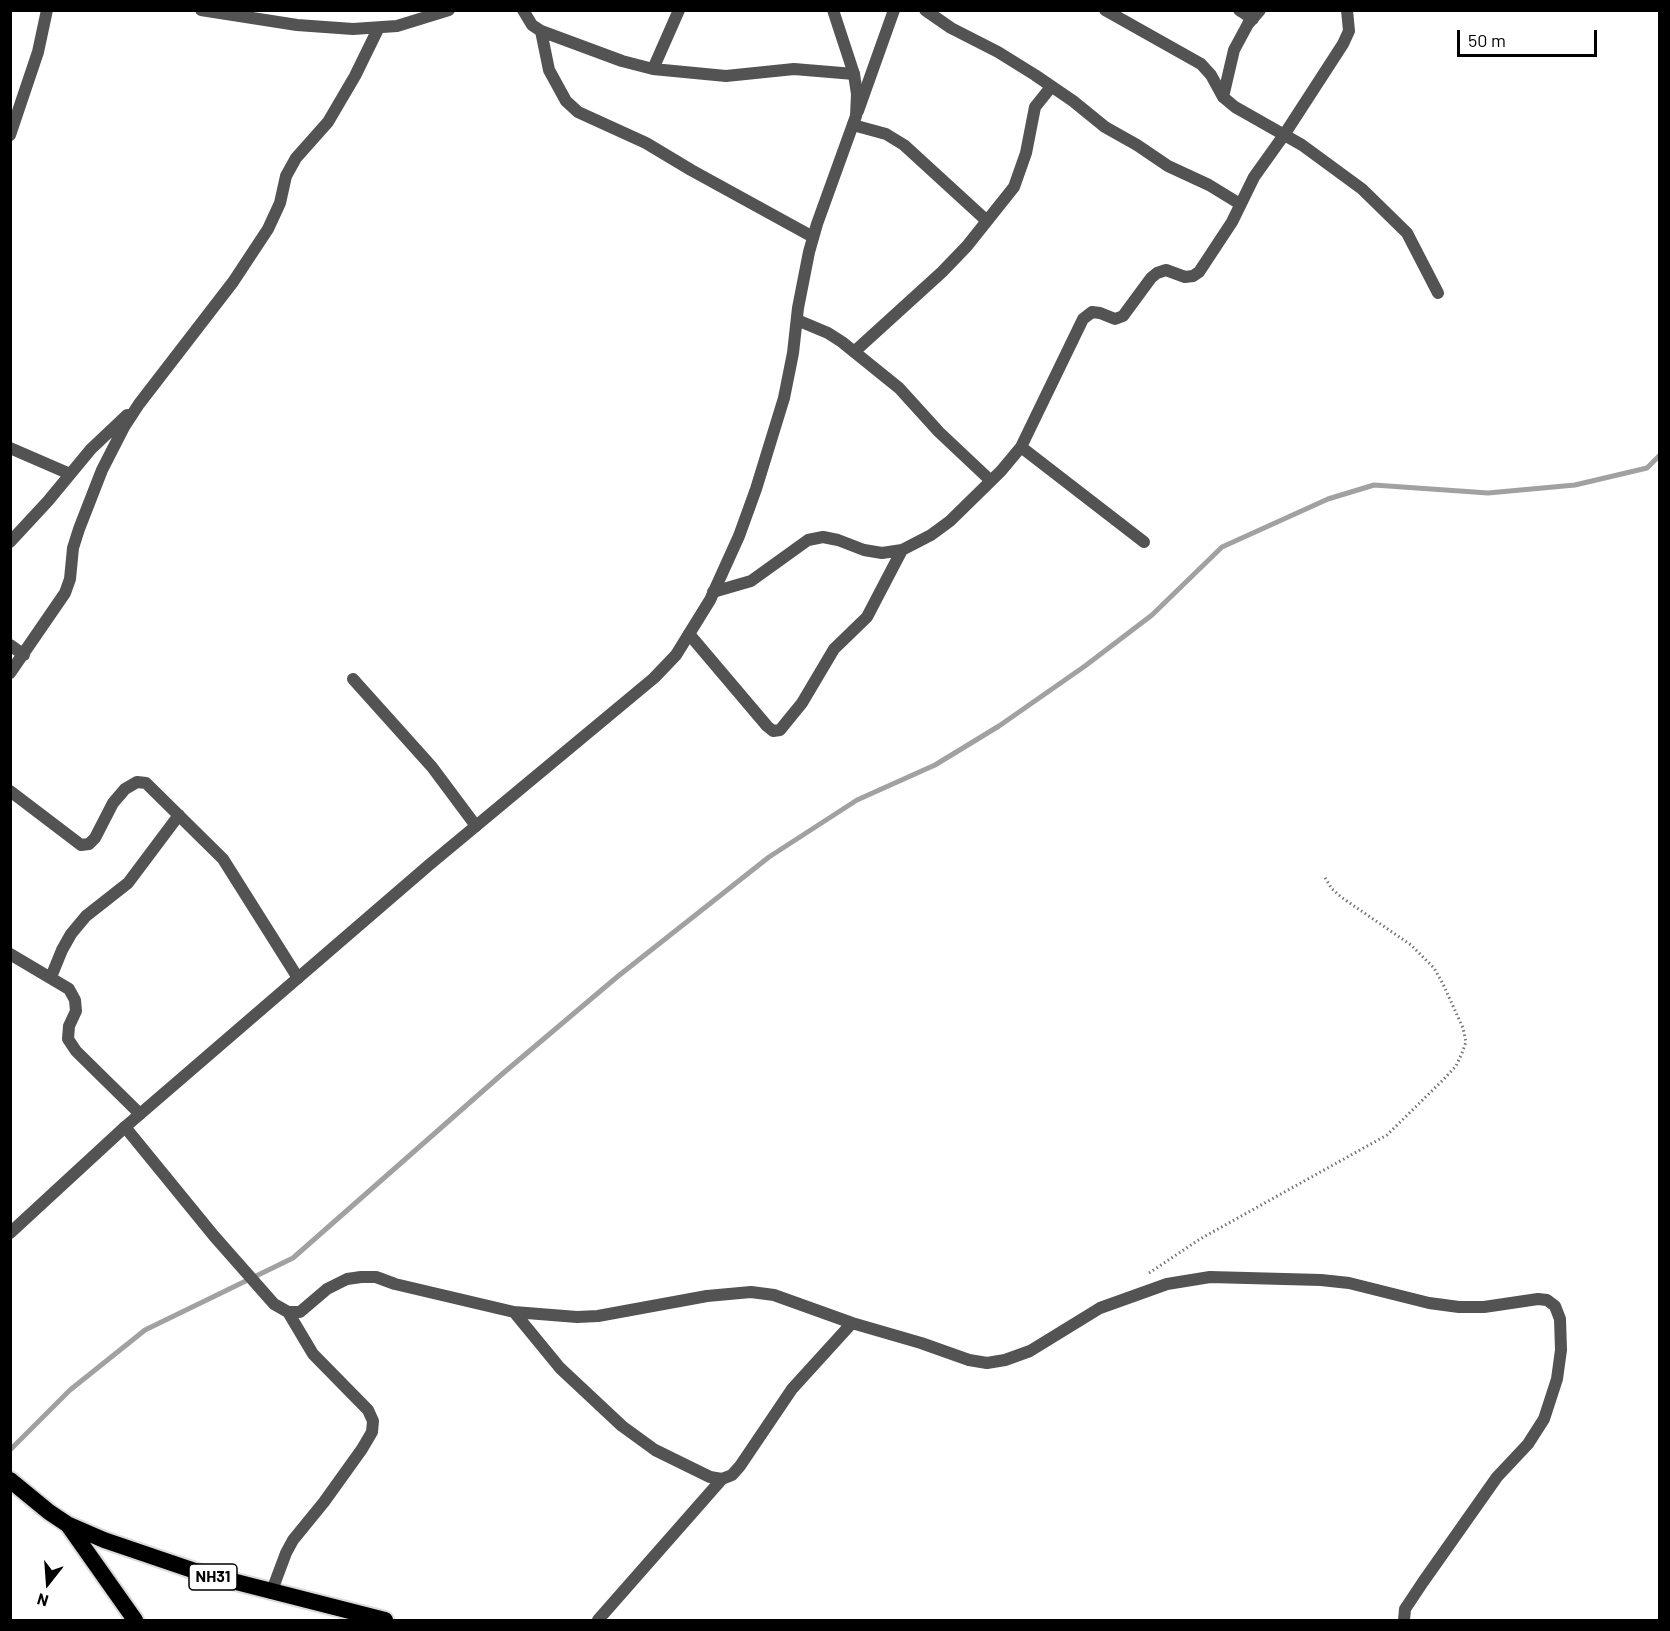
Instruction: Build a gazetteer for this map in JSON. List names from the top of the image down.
{
  "streets": {
    "highway": ["NH31"]
  },
  "scale_bar": "50 m",
  "north": "bottom"
}
